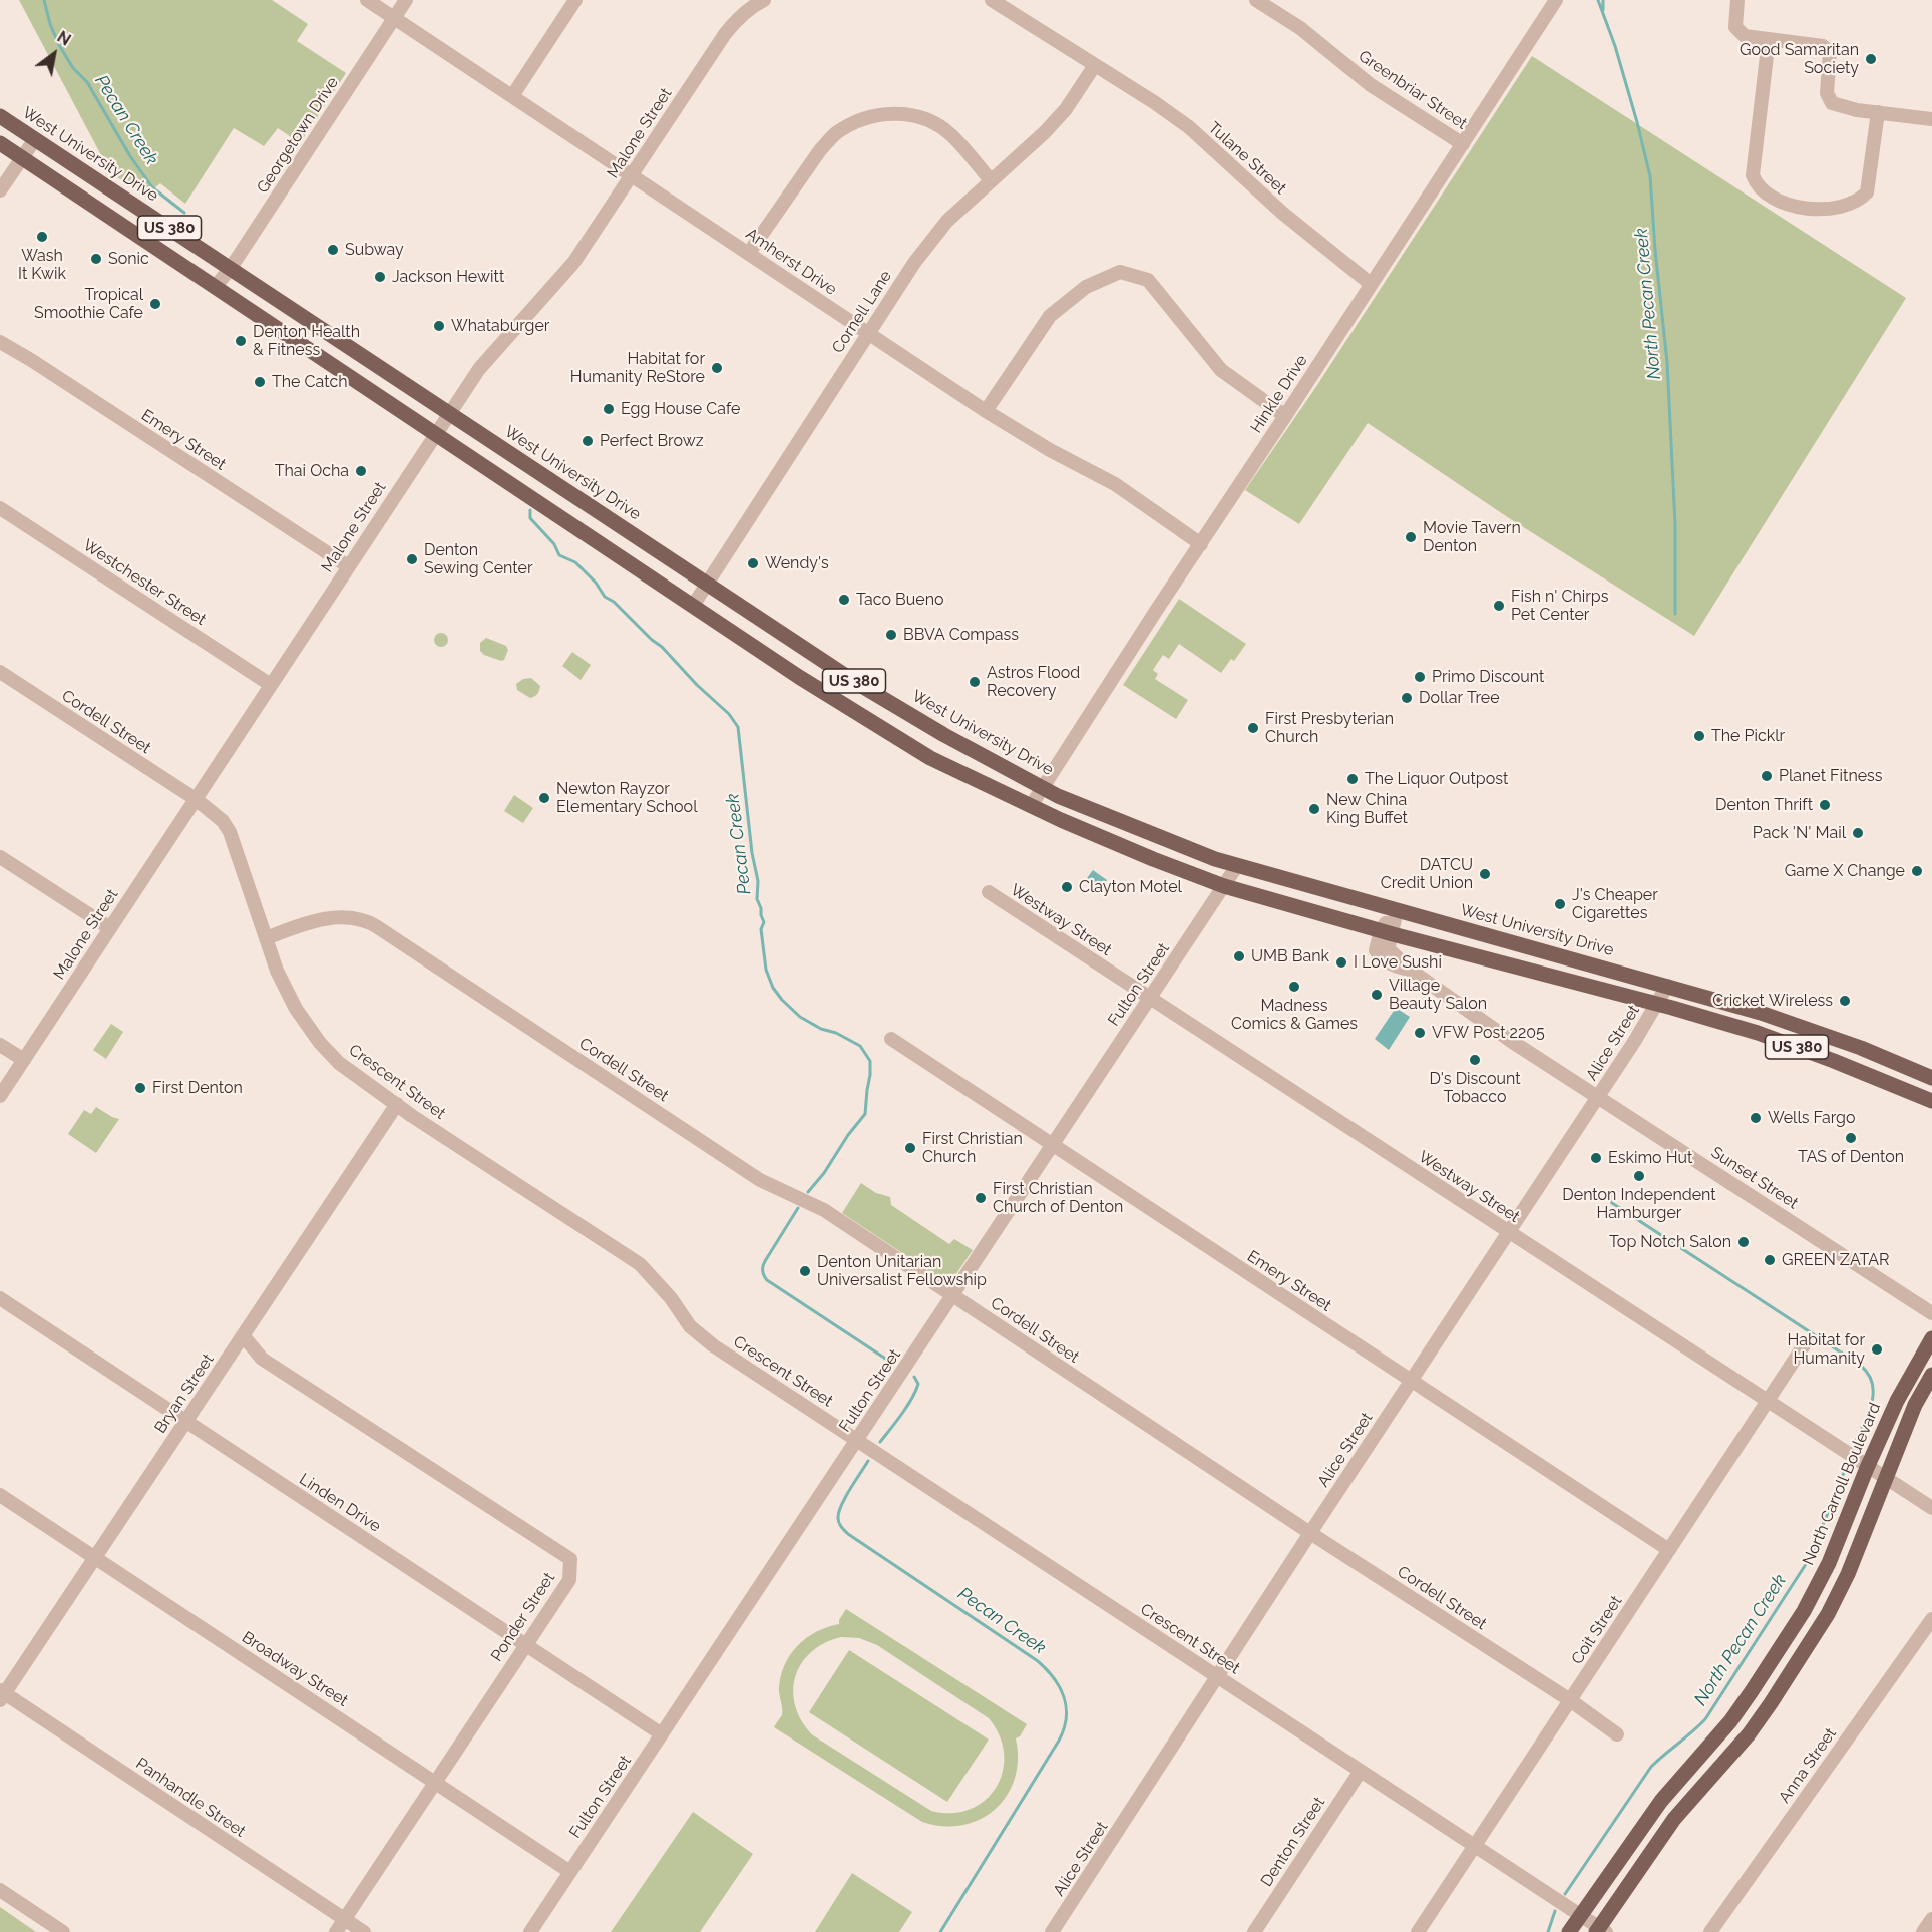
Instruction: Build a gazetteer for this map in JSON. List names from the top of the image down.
{
  "streets": {
    "main road": ["West University Drive", "US 380", "North Carroll Boulevard"],
    "street": [
      "Greenbriar Street",
      "Malone Street",
      "Georgetown Drive",
      "Tulane Street",
      "Amherst Drive",
      "Cornell Lane",
      "Hinkle Drive",
      "Emery Street",
      "Westchester Street",
      "Cordell Street",
      "Westway Street",
      "Fulton Street",
      "Alice Street",
      "Crescent Street",
      "Sunset Street",
      "Bryan Street",
      "Linden Drive",
      "Ponder Street",
      "Coit Street",
      "Broadway Street",
      "Anna Street",
      "Panhandle Street",
      "Denton Street"
    ]
  },
  "crossings": [
    ["Greenbriar Street", "Hinkle Drive"],
    ["Malone Street", "West University Drive"],
    ["Malone Street", "US 380"],
    ["Malone Street", "Amherst Drive"],
    ["Malone Street", "Emery Street"],
    ["Malone Street", "Westchester Street"],
    ["Malone Street", "Cordell Street"],
    ["Malone Street", "Crescent Street"],
    ["Georgetown Drive", "West University Drive"],
    ["Georgetown Drive", "US 380"],
    ["Georgetown Drive", "Amherst Drive"],
    ["West University Drive", "Cornell Lane"],
    ["West University Drive", "Hinkle Drive"],
    ["West University Drive", "Fulton Street"],
    ["West University Drive", "Alice Street"],
    ["Tulane Street", "Cornell Lane"],
    ["Tulane Street", "Hinkle Drive"],
    ["US 380", "Cornell Lane"],
    ["US 380", "Hinkle Drive"],
    ["US 380", "Fulton Street"],
    ["US 380", "Alice Street"],
    ["US 380", "Sunset Street"],
    ["Amherst Drive", "Cornell Lane"],
    ["Amherst Drive", "Hinkle Drive"],
    ["Emery Street", "Fulton Street"],
    ["Emery Street", "Alice Street"],
    ["Emery Street", "Coit Street"],
    ["Cordell Street", "Fulton Street"],
    ["Cordell Street", "Alice Street"],
    ["Cordell Street", "Crescent Street"],
    ["Cordell Street", "Coit Street"],
    ["Westway Street", "Fulton Street"],
    ["Westway Street", "Alice Street"],
    ["Westway Street", "North Carroll Boulevard"],
    ["Westway Street", "Coit Street"],
    ["Fulton Street", "Crescent Street"],
    ["Fulton Street", "Linden Drive"],
    ["Fulton Street", "Broadway Street"],
    ["Alice Street", "Crescent Street"],
    ["Alice Street", "Sunset Street"],
    ["Crescent Street", "Bryan Street"],
    ["Crescent Street", "North Carroll Boulevard"],
    ["Crescent Street", "Coit Street"],
    ["Crescent Street", "Denton Street"],
    ["Bryan Street", "Linden Drive"],
    ["Bryan Street", "Ponder Street"],
    ["Bryan Street", "Broadway Street"],
    ["Bryan Street", "Panhandle Street"],
    ["Linden Drive", "Ponder Street"],
    ["Ponder Street", "Broadway Street"],
    ["Ponder Street", "Panhandle Street"]
  ],
  "water": ["Pecan Creek", "North Pecan Creek"],
  "places": [
    "Good Samaritan Society",
    "Wash It Kwik",
    "Subway",
    "Sonic",
    "Jackson Hewitt",
    "Tropical Smoothie Cafe",
    "Whataburger",
    "Denton Health & Fitness",
    "Habitat for Humanity ReStore",
    "The Catch",
    "Egg House Cafe",
    "Perfect Browz",
    "Thai Ocha",
    "Movie Tavern Denton",
    "Denton Sewing Center",
    "Wendy's",
    "Taco Bueno",
    "Fish n' Chirps Pet Center",
    "BBVA Compass",
    "Primo Discount",
    "Astros Flood Recovery",
    "Dollar Tree",
    "First Presbyterian Church",
    "The Picklr",
    "Planet Fitness",
    "The Liquor Outpost",
    "Newton Rayzor Elementary School",
    "Denton Thrift",
    "New China King Buffet",
    "Pack 'N' Mail",
    "Game X Change",
    "DATCU Credit Union",
    "Clayton Motel",
    "J's Cheaper Cigarettes",
    "UMB Bank",
    "I Love Sushi",
    "Madness Comics & Games",
    "Village Beauty Salon",
    "Cricket Wireless",
    "VFW Post 2205",
    "D's Discount Tobacco",
    "First Denton",
    "Wells Fargo",
    "TAS of Denton",
    "First Christian Church",
    "Eskimo Hut",
    "Denton Independent Hamburger",
    "First Christian Church of Denton",
    "Top Notch Salon",
    "GREEN ZATAR",
    "Denton Unitarian Universalist Fellowship",
    "Habitat for Humanity"
  ],
  "north": "top right"
}
